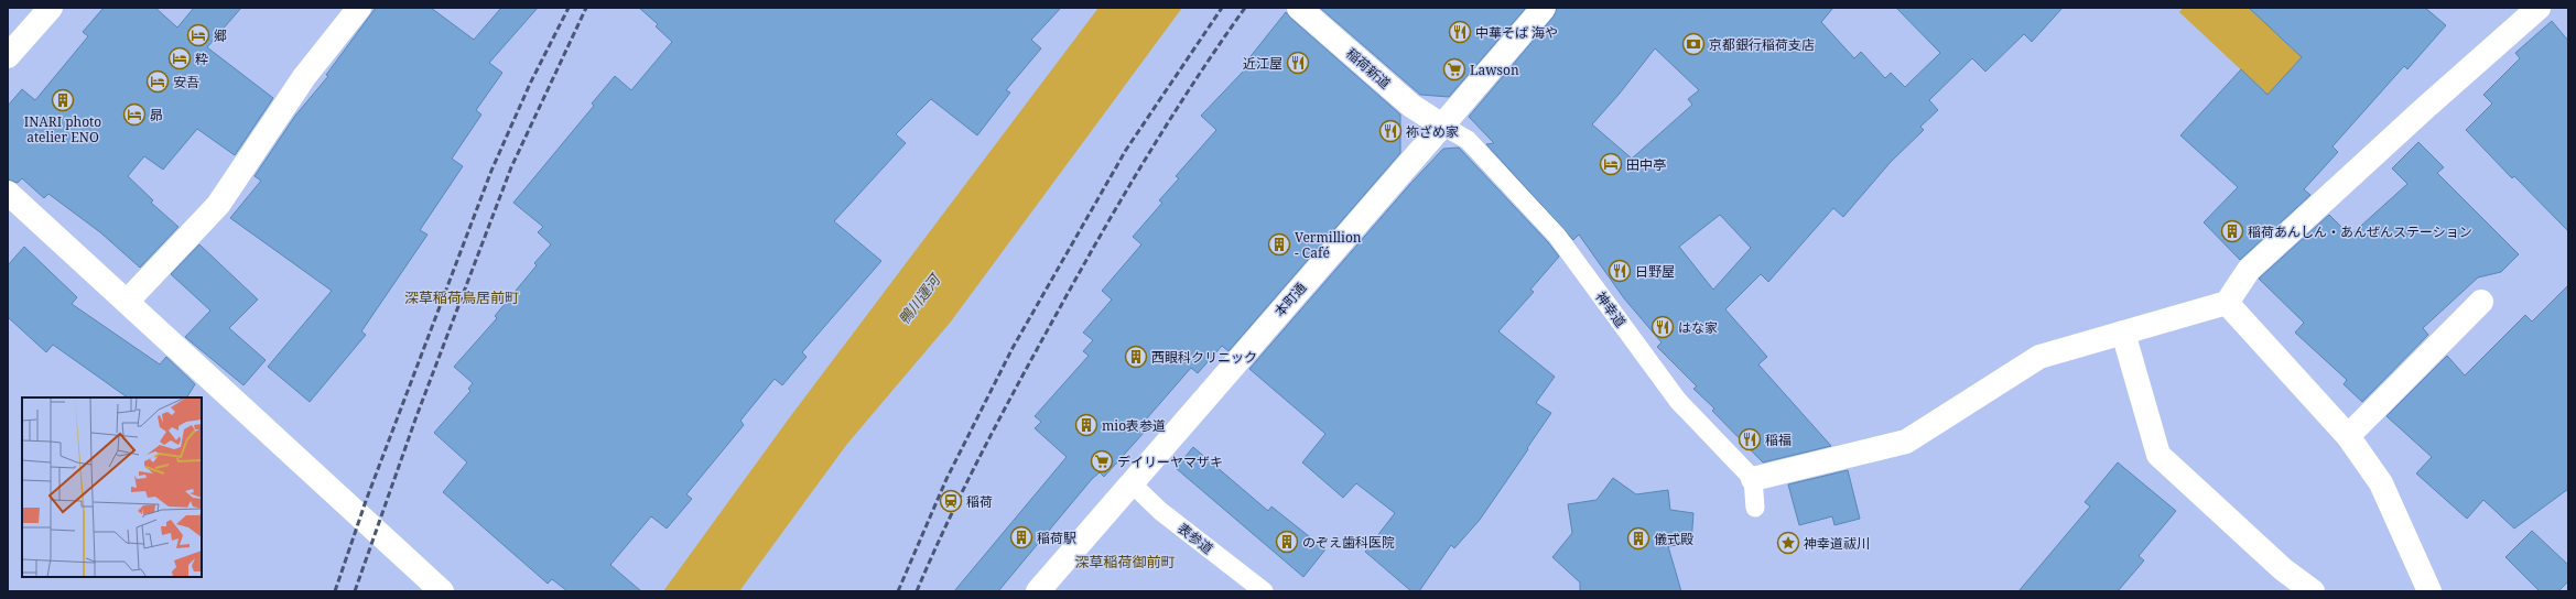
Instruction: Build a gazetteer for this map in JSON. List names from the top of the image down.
{
  "streets": {
    "street": [
      "稲荷新道",
      "本町通",
      "神幸道",
      "表参道"
    ]
  },
  "crossings": [
    ["稲荷新道", "本町通"],
    ["稲荷新道", "神幸道"],
    ["本町通", "神幸道"],
    ["本町通", "表参道"]
  ],
  "districts": ["深草稲荷鳥居前町", "深草稲荷御前町"],
  "water": ["鴨川運河"],
  "places": {
    "restaurant": [
      "中華そば 海や",
      "近江屋",
      "祢ざめ家",
      "日野屋",
      "はな家",
      "稲福"
    ],
    "hotel": [
      "郷",
      "粋",
      "安吾",
      "昴",
      "田中亭"
    ],
    "bank": ["京都銀行稲荷支店"],
    "supermarket": ["Lawson", "デイリーヤマザキ"],
    "building": [
      "INARI photo atelier ENO",
      "稲荷あんしん・あんぜんステーション",
      "Vermillion - Café",
      "西眼科クリニック",
      "mio表参道",
      "稲荷駅",
      "儀式殿",
      "のぞえ歯科医院"
    ],
    "station": ["稲荷"],
    "place": ["神幸道祓川"]
  }
}
